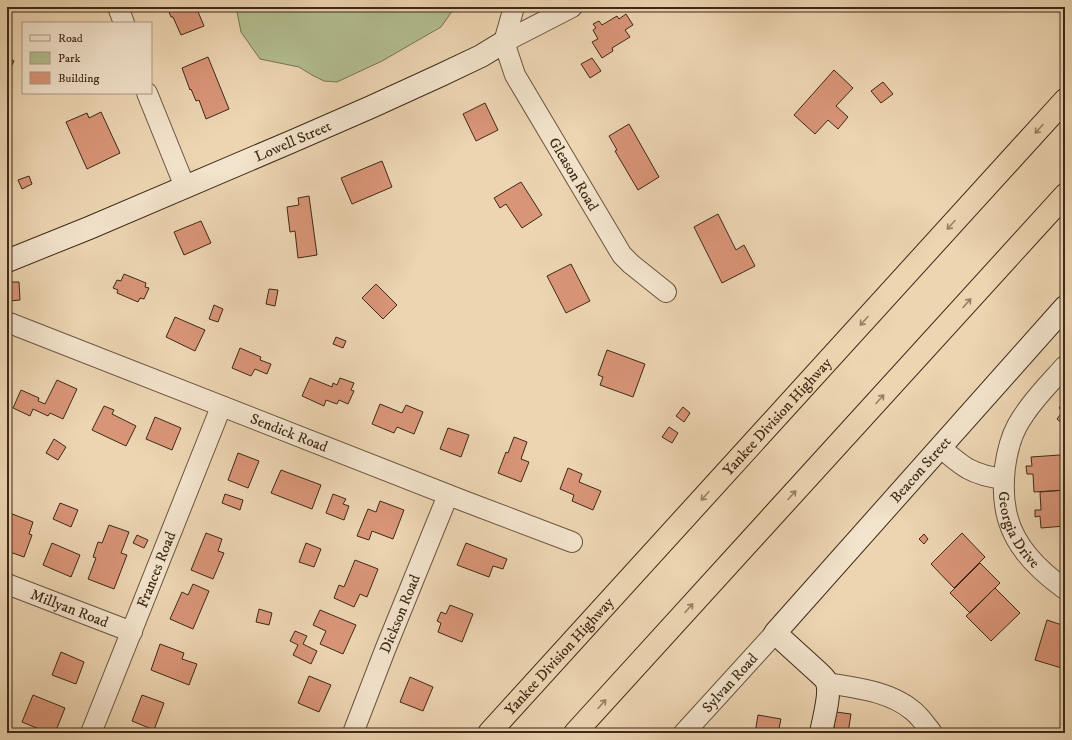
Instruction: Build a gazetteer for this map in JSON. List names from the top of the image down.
{
  "streets": {
    "highway": ["Yankee Division Highway"],
    "street": [
      "Lowell Street",
      "Gleason Road",
      "Sendick Road",
      "Beacon Street",
      "Georgia Drive",
      "Frances Road",
      "Millyan Road",
      "Dickson Road",
      "Sylvan Road"
    ]
  },
  "crossings": [
    ["Lowell Street", "Gleason Road"],
    ["Sendick Road", "Frances Road"],
    ["Sendick Road", "Dickson Road"],
    ["Beacon Street", "Georgia Drive"],
    ["Beacon Street", "Sylvan Road"],
    ["Frances Road", "Millyan Road"]
  ],
  "legend": ["Road", "Park", "Building"]
}
